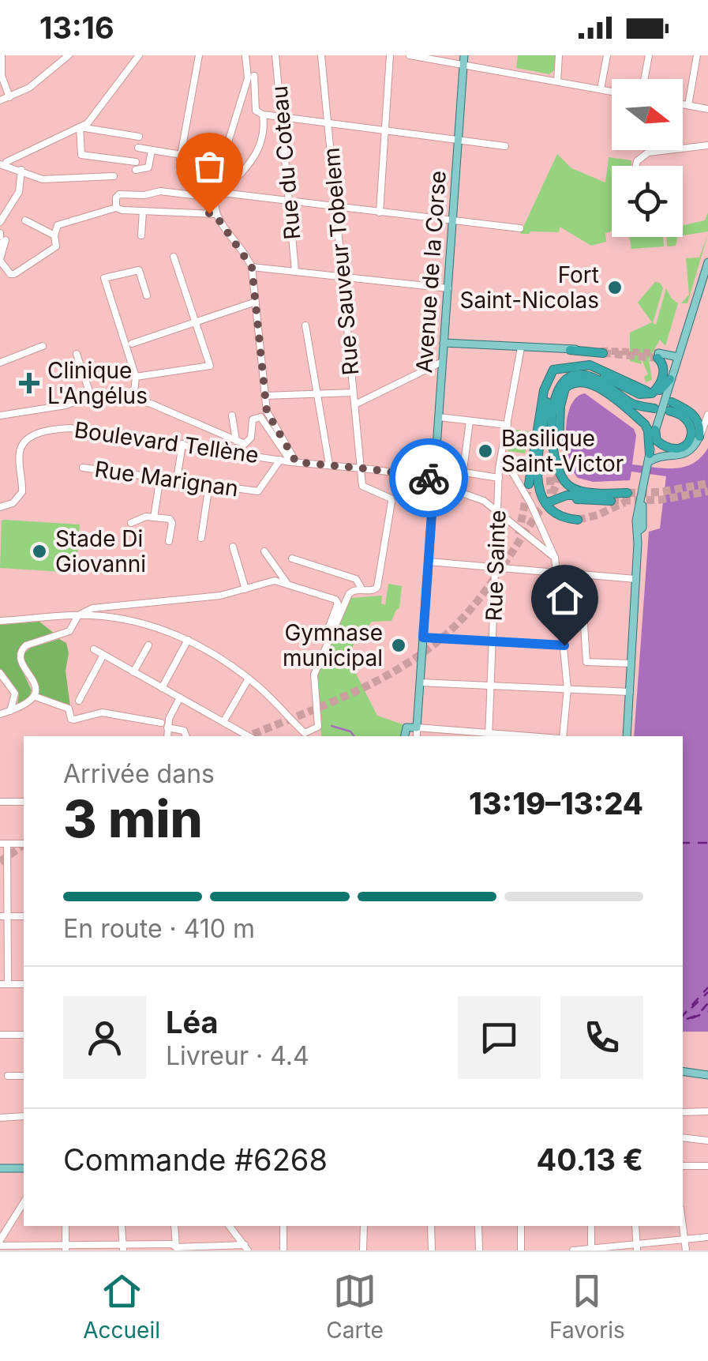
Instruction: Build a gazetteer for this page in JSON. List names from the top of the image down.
{
  "streets": {
    "main road": ["Avenue de la Corse"],
    "street": [
      "Rue du Coteau",
      "Rue Sauveur Tobelem",
      "Boulevard Tellène",
      "Rue Marignan",
      "Rue Sainte"
    ]
  },
  "crossings": [
    ["Rue Sauveur Tobelem", "Boulevard Tellène"],
    ["Avenue de la Corse", "Boulevard Tellène"],
    ["Boulevard Tellène", "Rue Marignan"],
    ["Boulevard Tellène", "Rue Sainte"]
  ],
  "places": {
    "other": [
      "Fort Saint-Nicolas",
      "Basilique Saint-Victor",
      "Stade Di Giovanni",
      "Gymnase municipal"
    ],
    "health": ["Clinique L'Angélus"]
  },
  "north": "right",
  "page": {
    "status": "13:16",
    "heading": ["3 min", "Arrivée dans", "13:19–13:24"],
    "panel": [
      "Léa",
      "Livreur · 4.4",
      "Commande #6268",
      "40.13 €"
    ],
    "bar": "En route · 410 m",
    "tabs": ["Accueil", "Carte", "Favoris"]
  }
}
